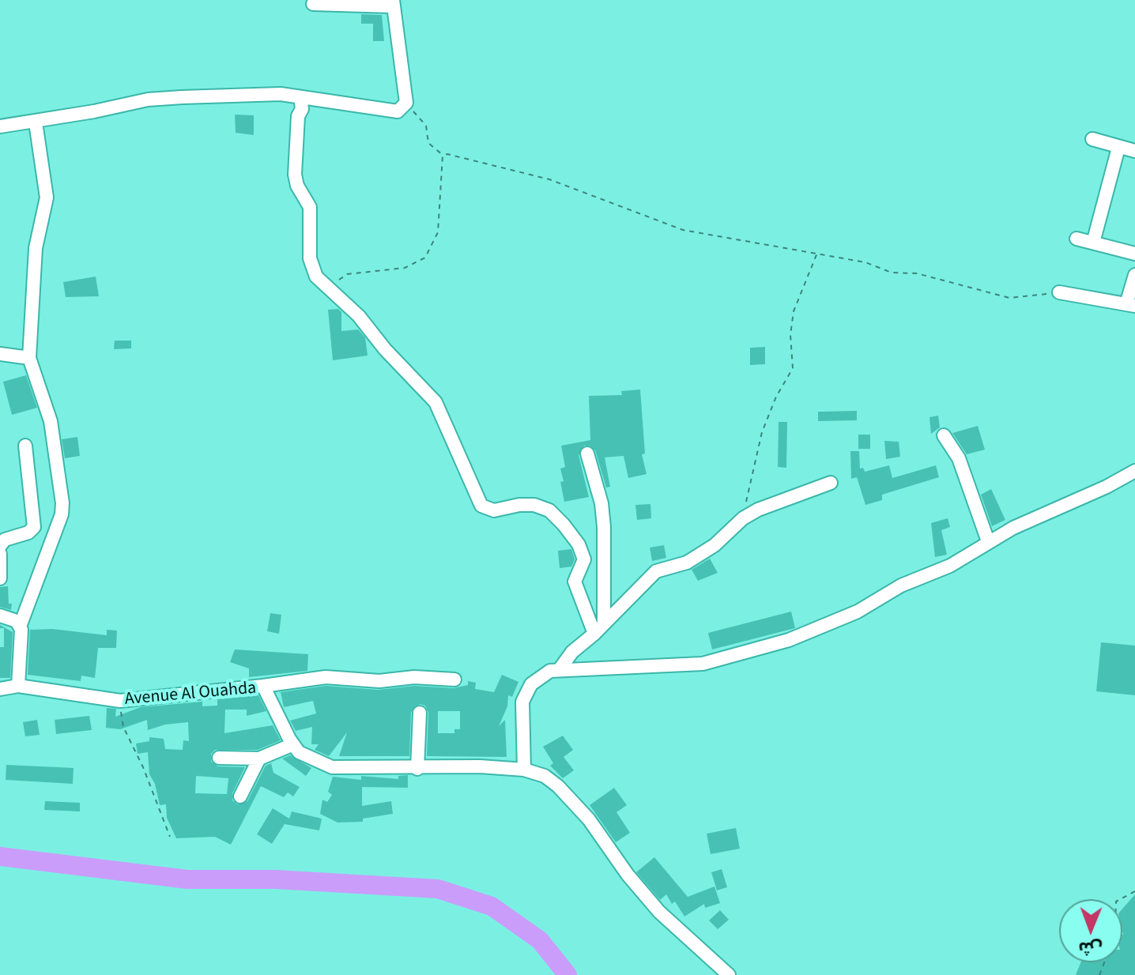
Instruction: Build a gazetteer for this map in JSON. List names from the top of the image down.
{
  "streets": {
    "street": ["Avenue Al Ouahda"]
  },
  "north": "bottom"
}
